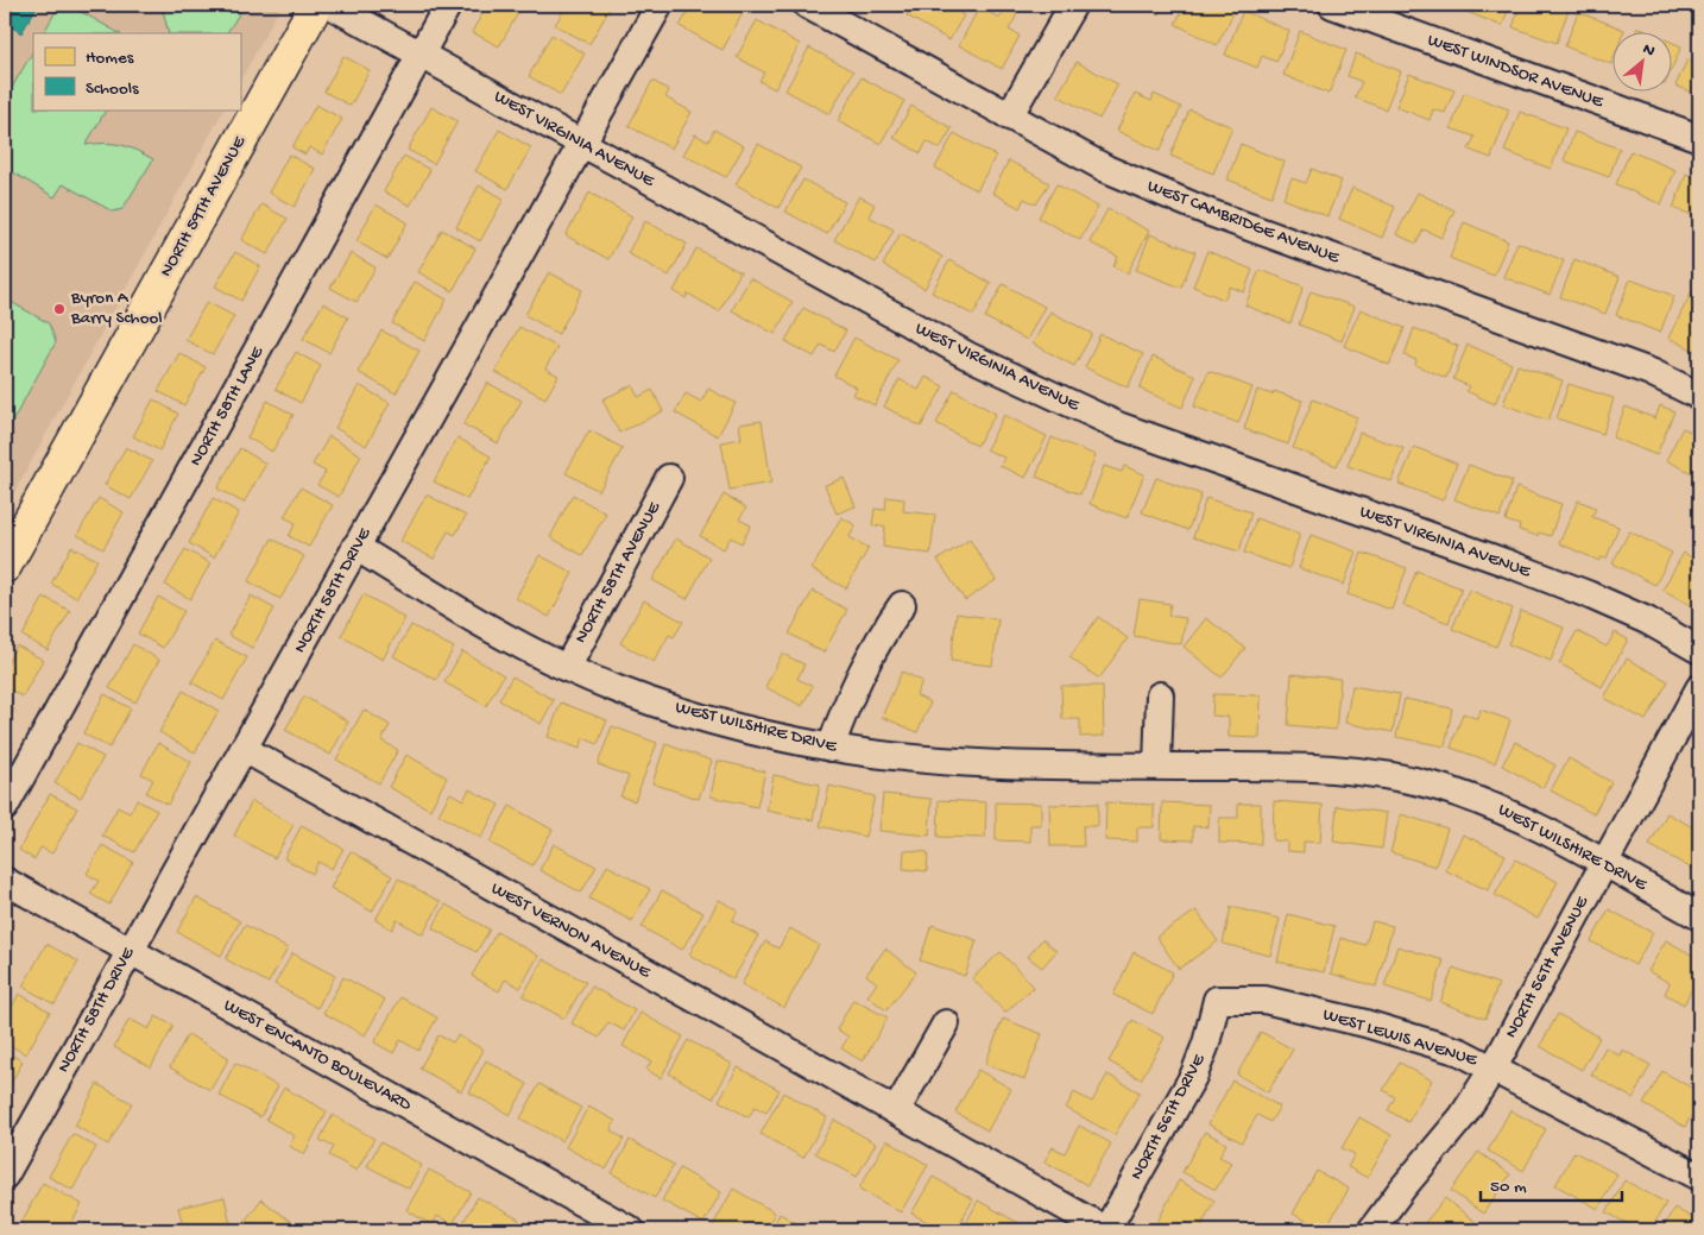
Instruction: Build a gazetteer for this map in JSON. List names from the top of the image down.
{
  "streets": {
    "main road": ["NORTH 59TH AVENUE"],
    "street": [
      "WEST WINDSOR AVENUE",
      "WEST VIRGINIA AVENUE",
      "WEST CAMBRIDGE AVENUE",
      "NORTH 58TH LANE",
      "NORTH 58TH AVENUE",
      "NORTH 58TH DRIVE",
      "WEST WILSHIRE DRIVE",
      "WEST VERNON AVENUE",
      "NORTH 56TH AVENUE",
      "WEST LEWIS AVENUE",
      "WEST ENCANTO BOULEVARD",
      "NORTH 56TH DRIVE"
    ]
  },
  "crossings": [
    ["WEST VIRGINIA AVENUE", "NORTH 58TH LANE"],
    ["WEST VIRGINIA AVENUE", "NORTH 58TH DRIVE"],
    ["NORTH 58TH AVENUE", "WEST WILSHIRE DRIVE"],
    ["NORTH 58TH DRIVE", "WEST WILSHIRE DRIVE"],
    ["NORTH 58TH DRIVE", "WEST VERNON AVENUE"],
    ["NORTH 58TH DRIVE", "WEST ENCANTO BOULEVARD"],
    ["WEST WILSHIRE DRIVE", "NORTH 56TH AVENUE"],
    ["WEST VERNON AVENUE", "NORTH 56TH DRIVE"],
    ["NORTH 56TH AVENUE", "WEST LEWIS AVENUE"],
    ["WEST LEWIS AVENUE", "NORTH 56TH DRIVE"]
  ],
  "places": ["Byron A Barry School"],
  "legend": ["Homes", "Schools"],
  "scale_bar": "50 m",
  "north": "top right"
}
